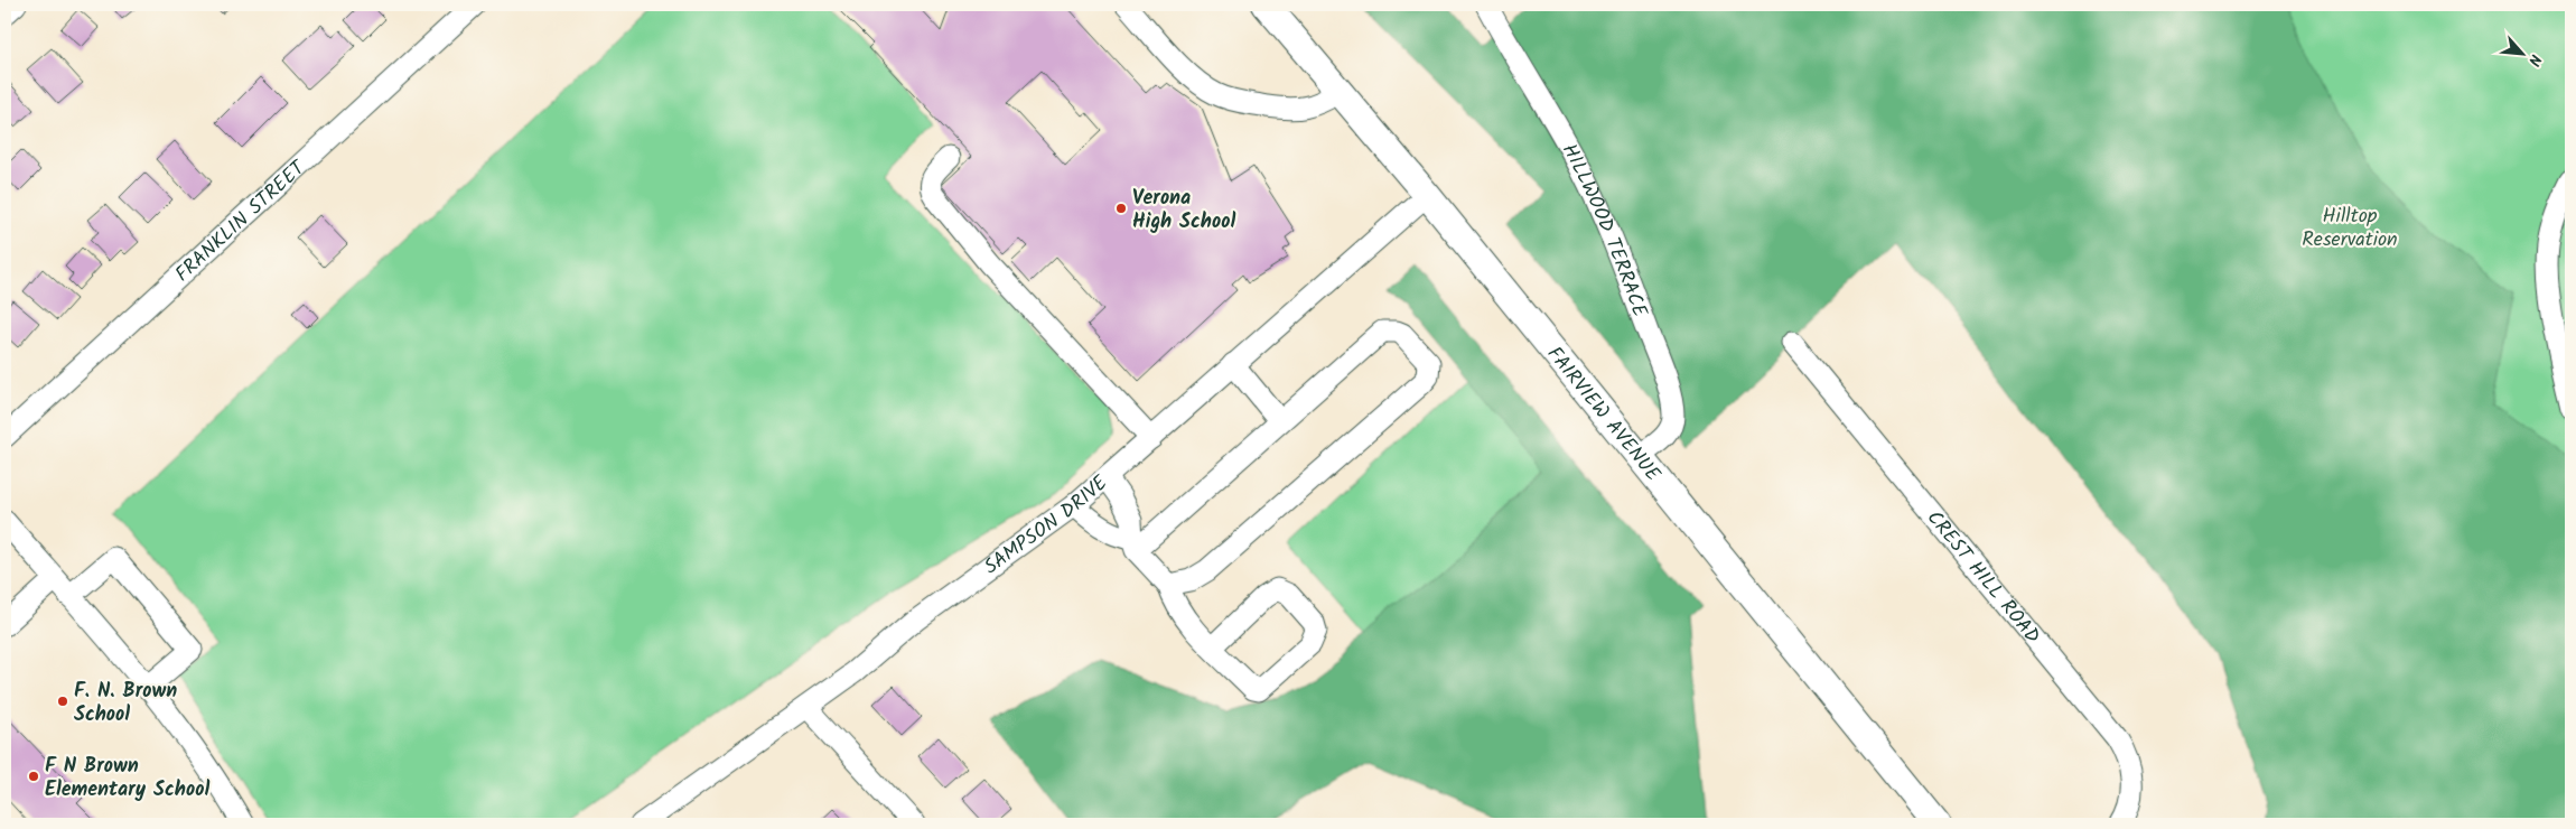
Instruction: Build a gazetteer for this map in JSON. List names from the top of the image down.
{
  "streets": {
    "main road": ["FAIRVIEW AVENUE"],
    "street": [
      "FRANKLIN STREET",
      "HILLWOOD TERRACE",
      "SAMPSON DRIVE",
      "CREST HILL ROAD"
    ]
  },
  "crossings": [
    ["HILLWOOD TERRACE", "FAIRVIEW AVENUE"],
    ["FAIRVIEW AVENUE", "SAMPSON DRIVE"]
  ],
  "parks": ["Hilltop Reservation"],
  "places": ["Verona High School", "F. N. Brown School", "F N Brown Elementary School"],
  "north": "bottom right"
}
